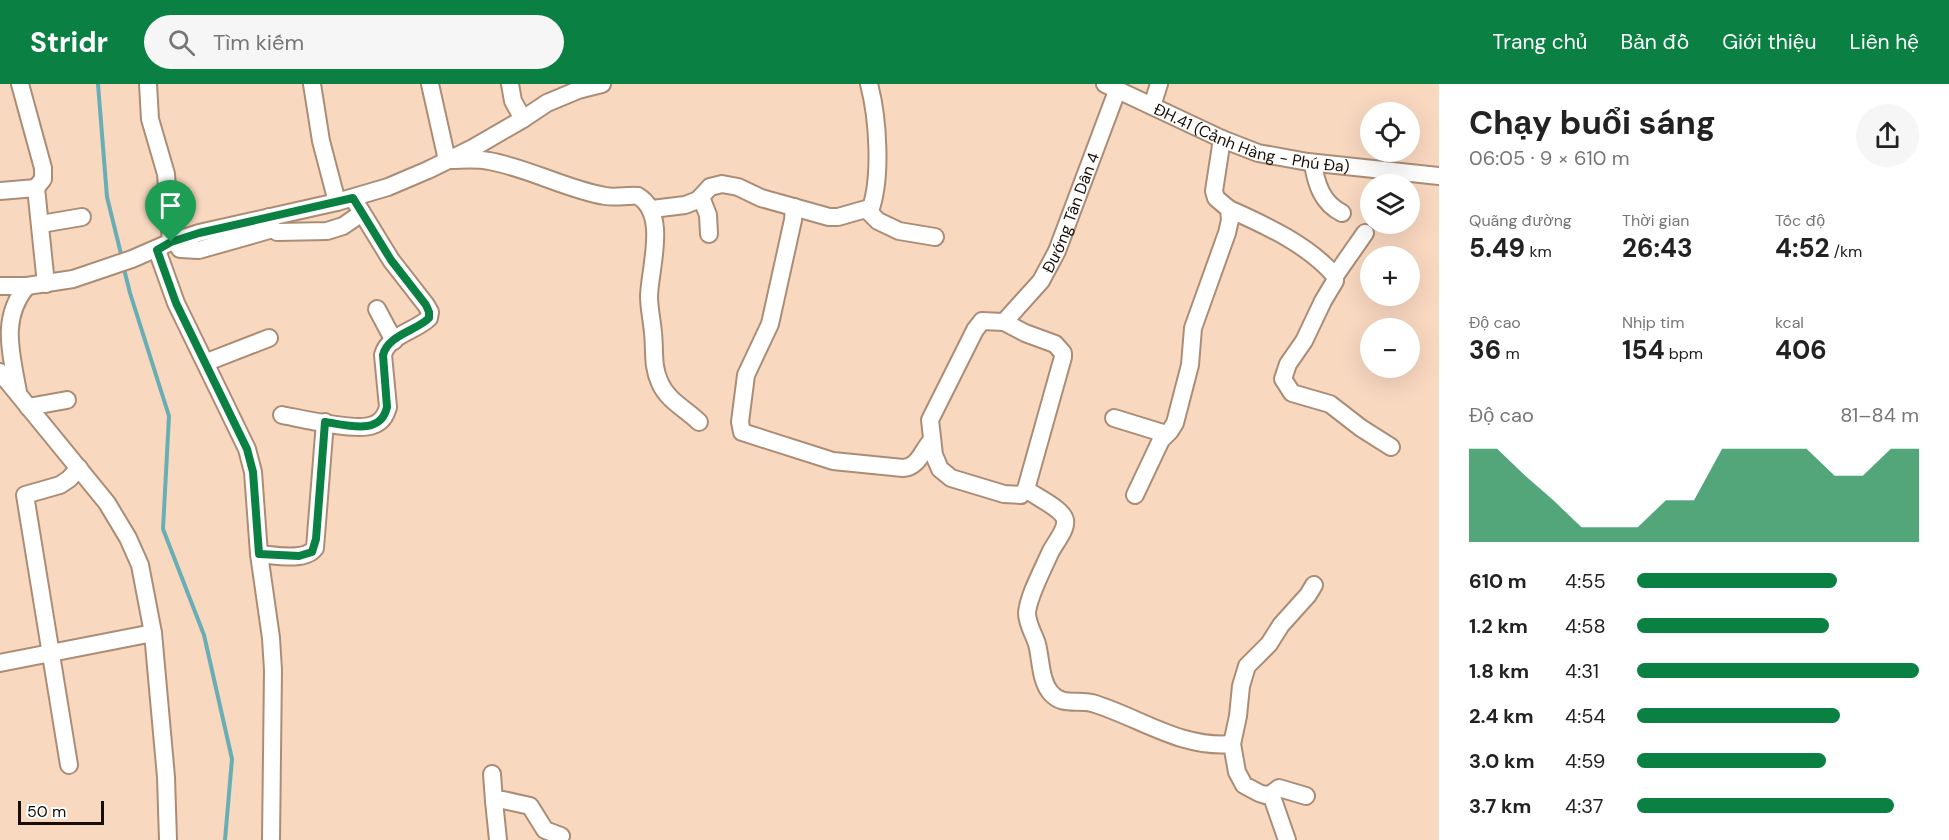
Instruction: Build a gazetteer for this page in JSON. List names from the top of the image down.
{
  "streets": {
    "street": ["ĐH.41 (Cảnh Hàng - Phú Đa)", "Đướng Tân Dân 4"]
  },
  "crossings": [
    ["ĐH.41 (Cảnh Hàng - Phú Đa)", "Đướng Tân Dân 4"]
  ],
  "scale_bar": "50 m",
  "page": {
    "header": "Stridr",
    "search": "Tìm kiếm",
    "nav": [
      "Trang chủ",
      "Bản đồ",
      "Giới thiệu",
      "Liên hệ"
    ],
    "heading": ["Chạy buổi sáng", "06:05 · 9 × 610 m"],
    "map_buttons": ["+", "−"],
    "stats": [
      ["Quãng đường", "5.49 km"],
      ["Thời gian", "26:43"],
      ["Tốc độ", "4:52 /km"],
      ["Độ cao", "36 m"],
      ["Nhịp tim", "154 bpm"],
      ["kcal", "406"]
    ],
    "chart": ["Độ cao", "81–84 m"],
    "list": [
      {
        "name": "610 m",
        "note": "4:55"
      },
      {
        "name": "1.2 km",
        "note": "4:58"
      },
      {
        "name": "1.8 km",
        "note": "4:31"
      },
      {
        "name": "2.4 km",
        "note": "4:54"
      },
      {
        "name": "3.0 km",
        "note": "4:59"
      },
      {
        "name": "3.7 km",
        "note": "4:37"
      }
    ],
    "scale": "50 m"
  }
}
